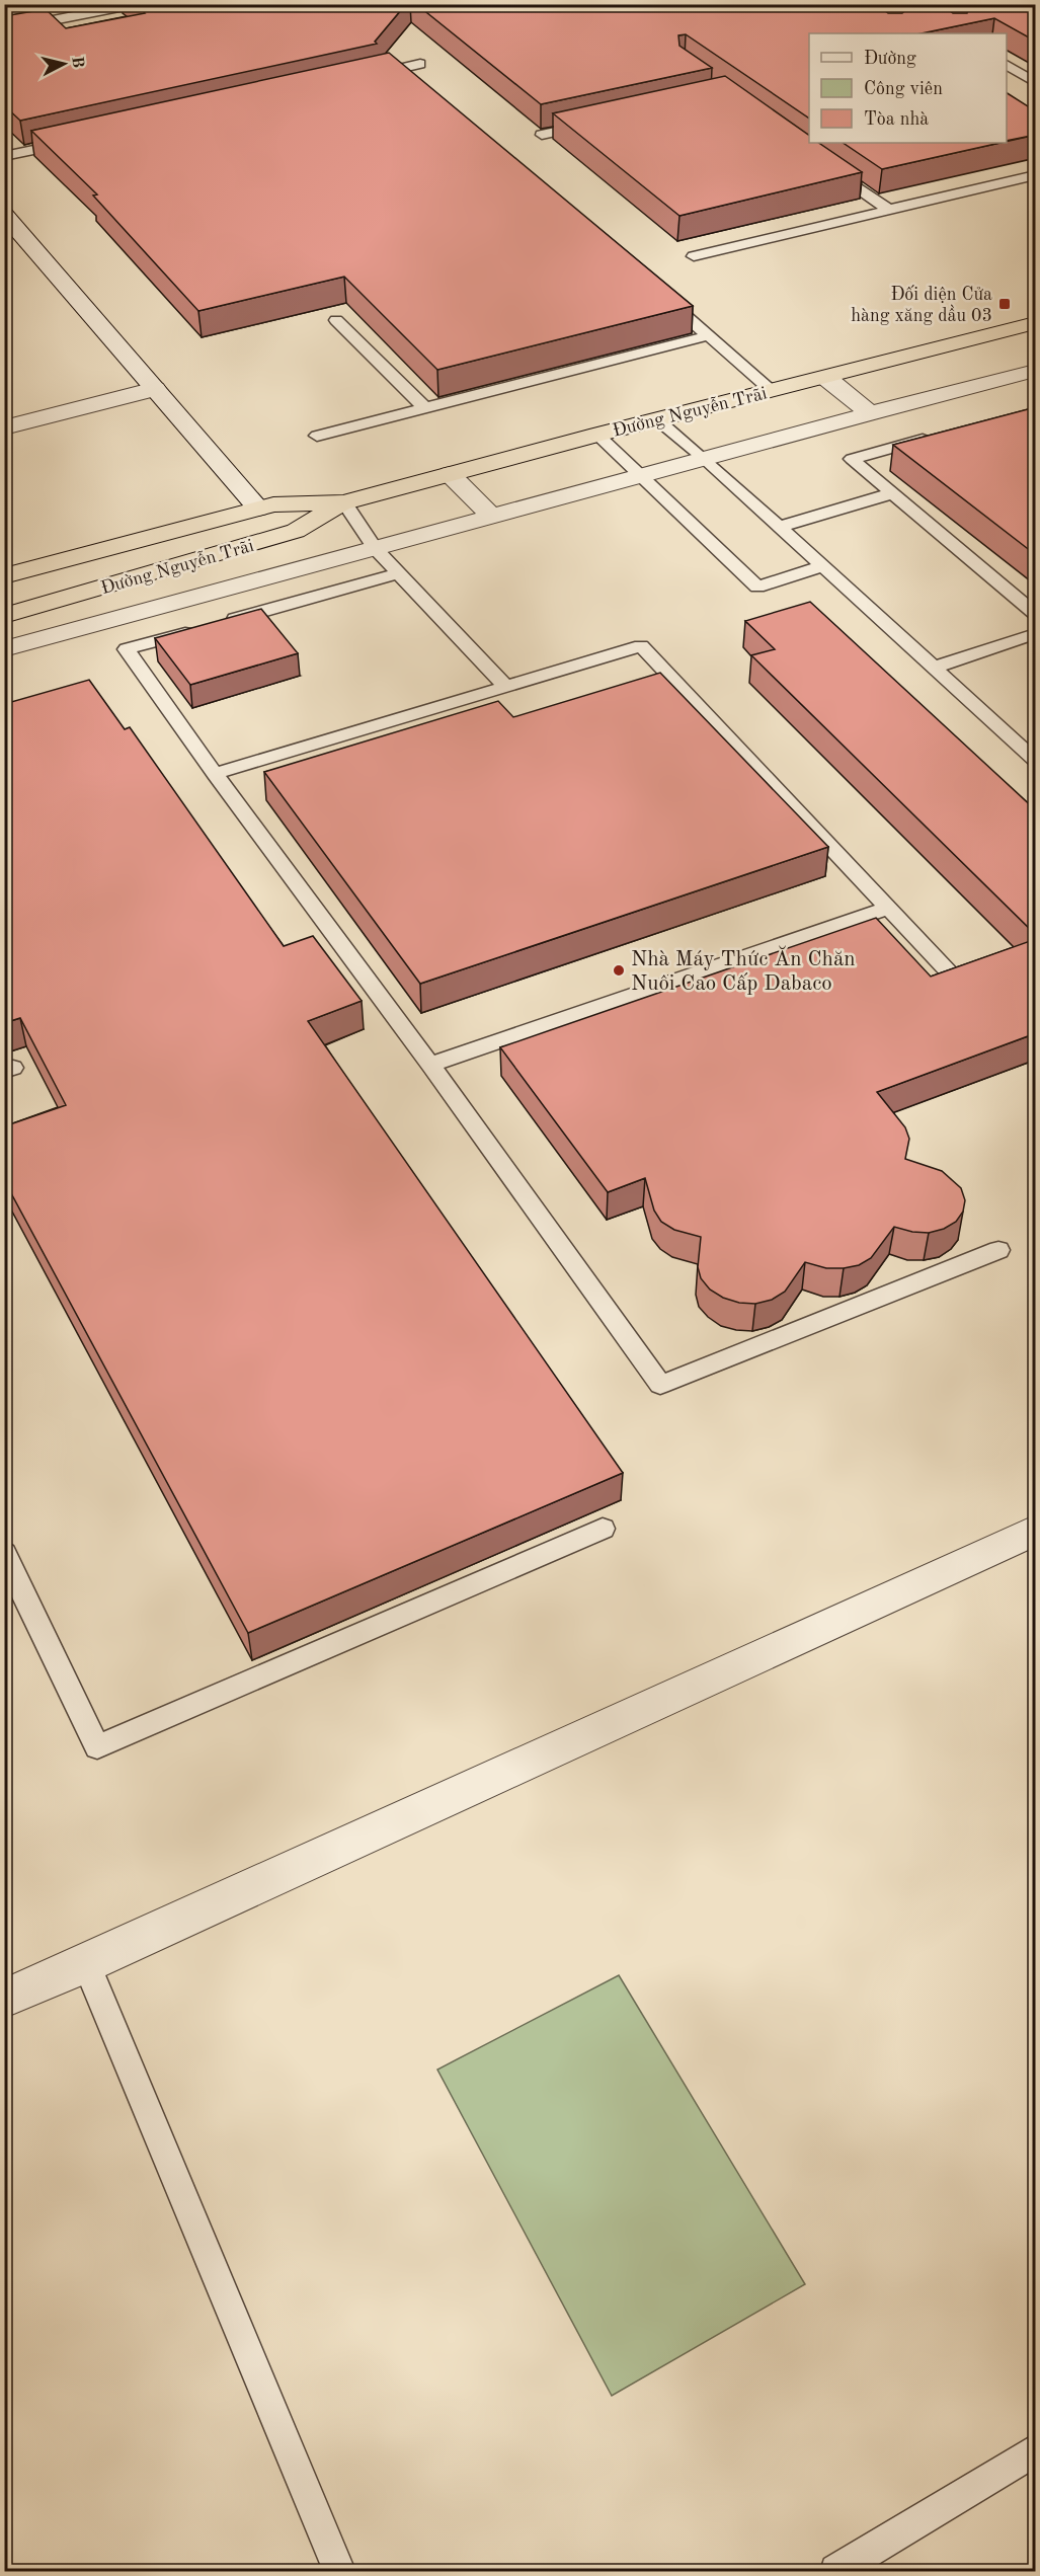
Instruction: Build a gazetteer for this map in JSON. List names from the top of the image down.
{
  "streets": {
    "highway": ["Đường Nguyễn Trãi"]
  },
  "places": {
    "transit": ["Đối diện Cửa hàng xăng dầu 03"],
    "other": ["Nhà Máy Thức Ăn Chăn Nuôi Cao Cấp Dabaco"]
  },
  "legend": ["Đường", "Công viên", "Tòa nhà"],
  "north": "right"
}
